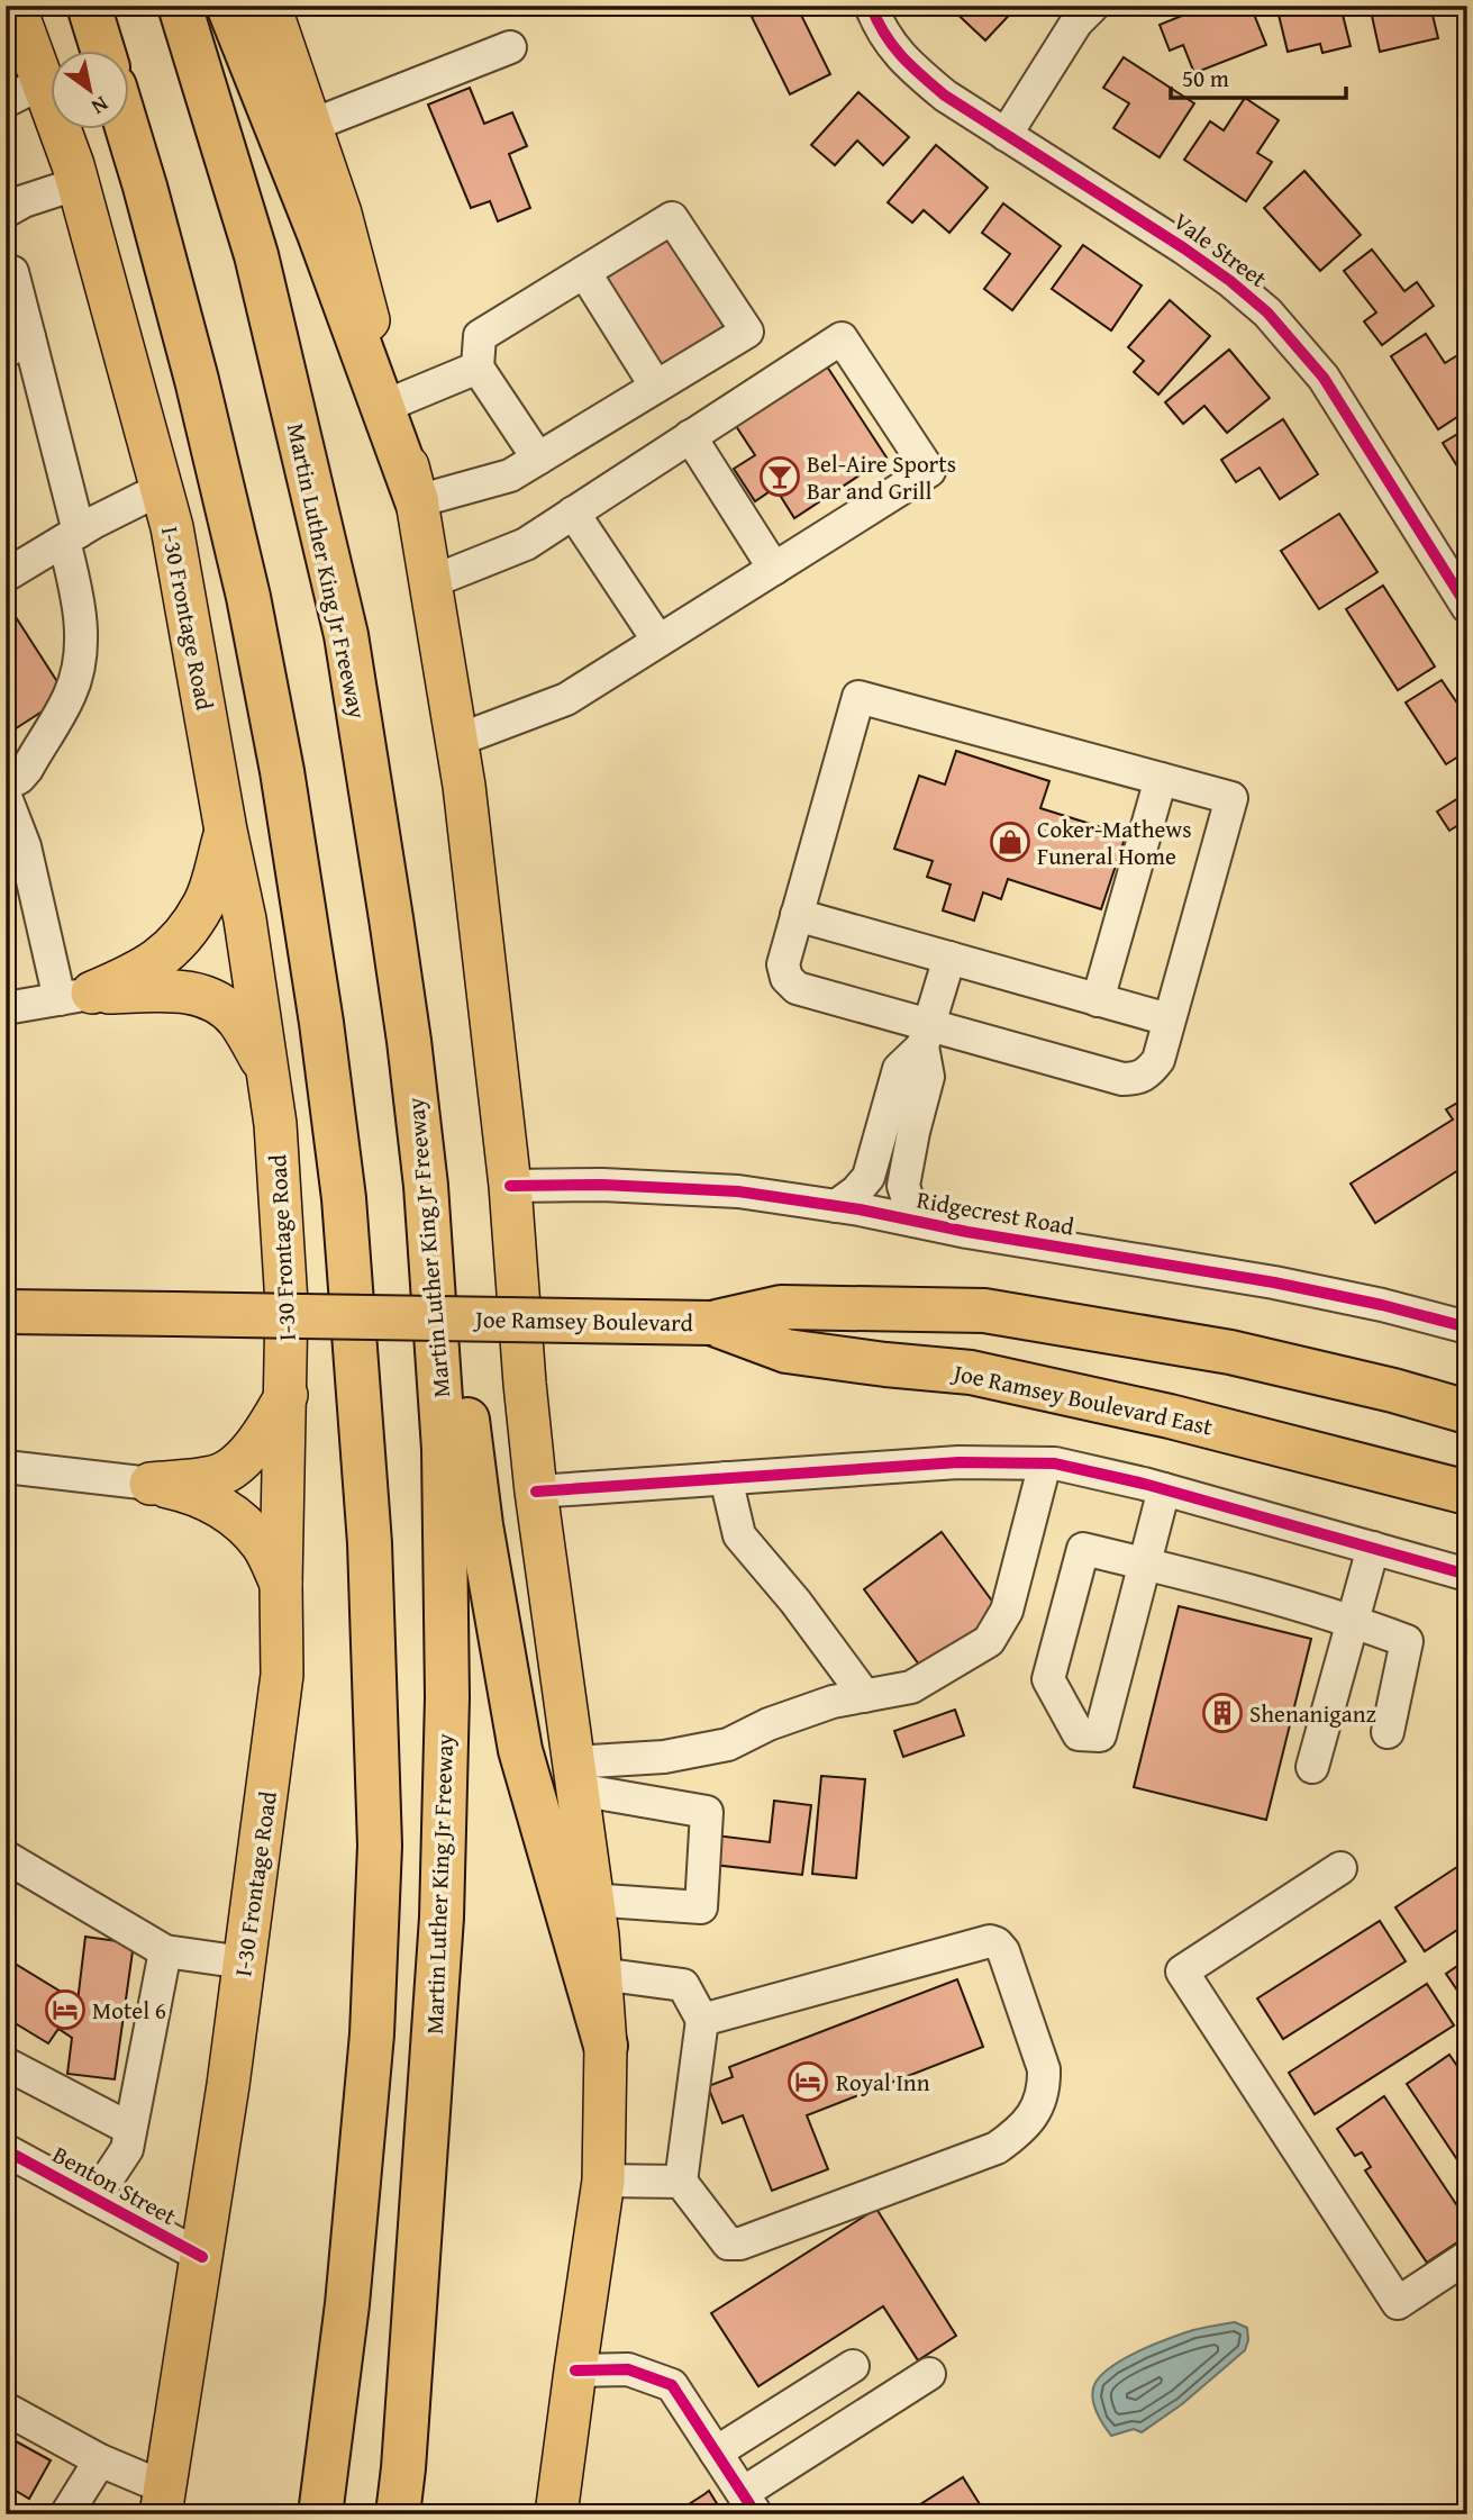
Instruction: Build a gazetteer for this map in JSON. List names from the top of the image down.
{
  "streets": {
    "highway": ["Martin Luther King Jr Freeway", "Joe Ramsey Boulevard", "Joe Ramsey Boulevard East"],
    "main road": ["I-30 Frontage Road"],
    "street": ["Vale Street", "Ridgecrest Road", "Benton Street"]
  },
  "crossings": [
    ["I-30 Frontage Road", "Benton Street"],
    ["Joe Ramsey Boulevard", "Joe Ramsey Boulevard East"]
  ],
  "places": {
    "bar": ["Bel-Aire Sports Bar and Grill"],
    "shop": ["Coker-Mathews Funeral Home"],
    "building": ["Shenaniganz"],
    "hotel": ["Motel 6", "Royal Inn"]
  },
  "scale_bar": "50 m",
  "north": "bottom right"
}
